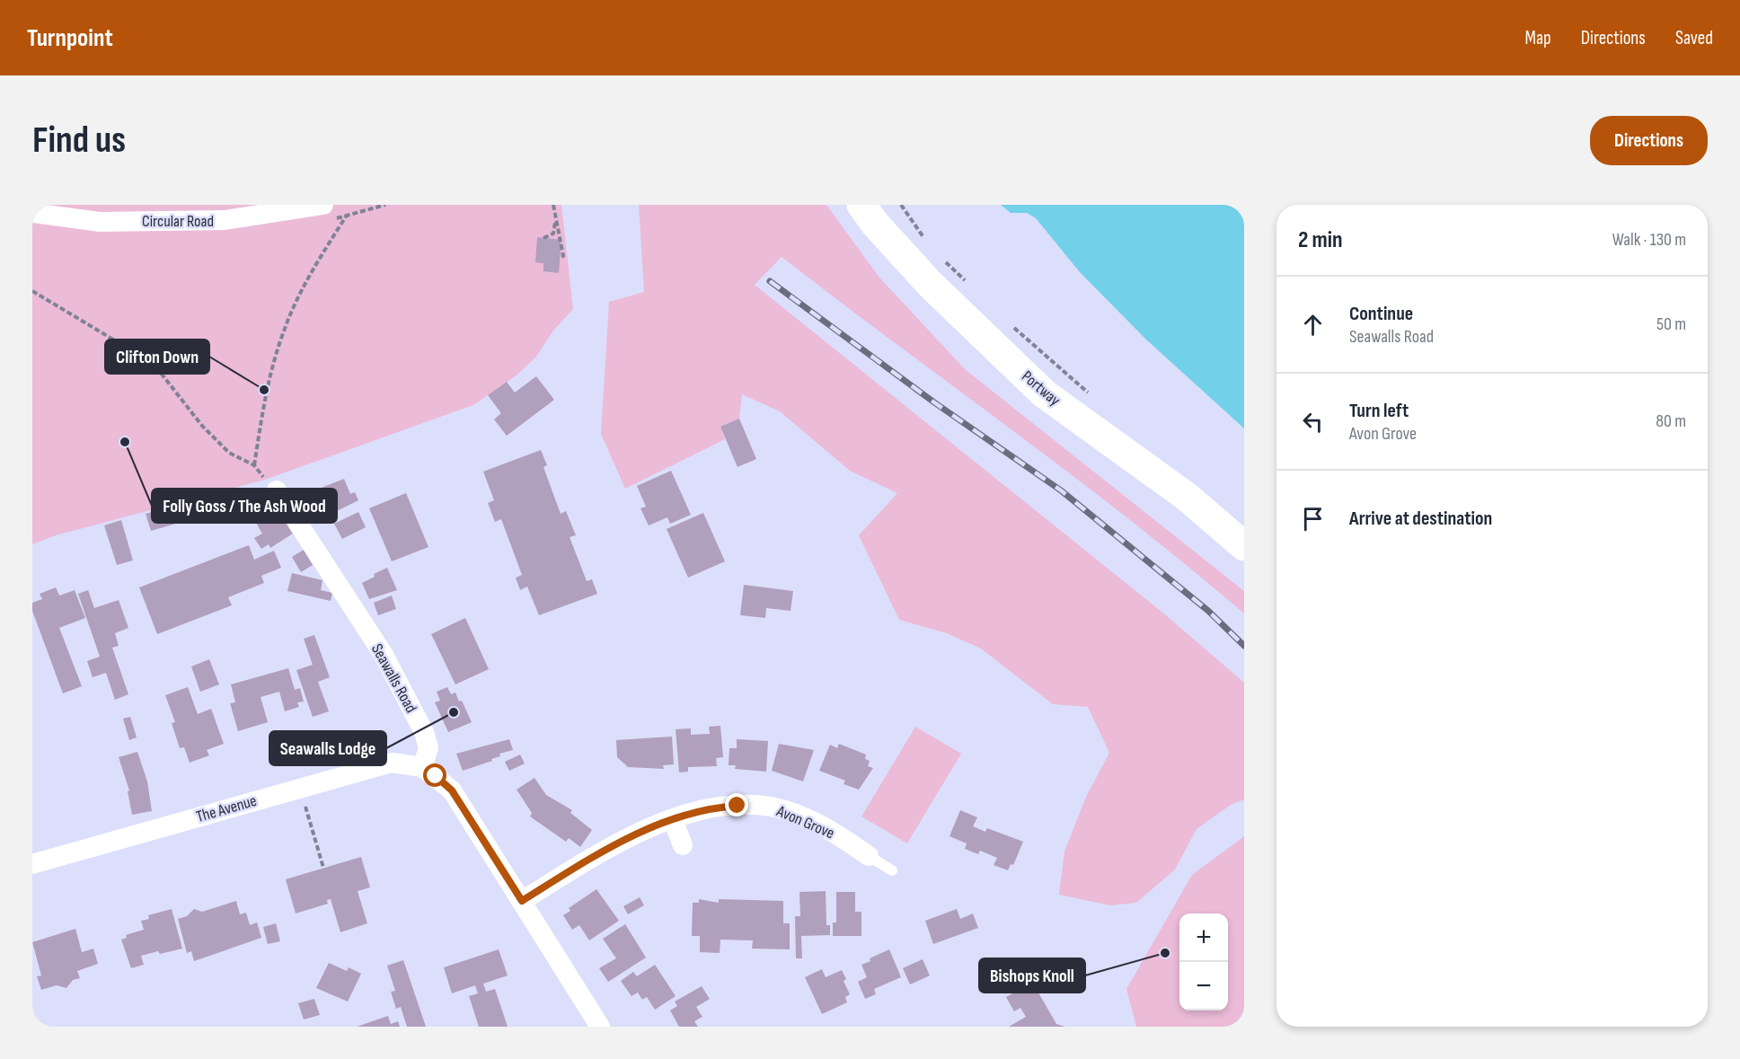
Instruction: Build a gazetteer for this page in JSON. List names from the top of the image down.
{
  "streets": {
    "highway": ["Portway"],
    "street": [
      "Circular Road",
      "Seawalls Road",
      "The Avenue",
      "Avon Grove"
    ]
  },
  "crossings": [
    ["Seawalls Road", "The Avenue"]
  ],
  "places": [
    "Clifton Down",
    "Folly Goss / The Ash Wood",
    "Seawalls Lodge",
    "Bishops Knoll"
  ],
  "page": {
    "header": "Turnpoint",
    "nav": ["Map", "Directions", "Saved"],
    "buttons": "Directions",
    "title": "Find us",
    "heading": ["2 min", "Walk · 130 m"],
    "list": [
      ["Continue", "Seawalls Road", "50 m"],
      ["Turn left", "Avon Grove", "80 m"],
      "Arrive at destination"
    ],
    "map_buttons": ["+", "−"]
  }
}
